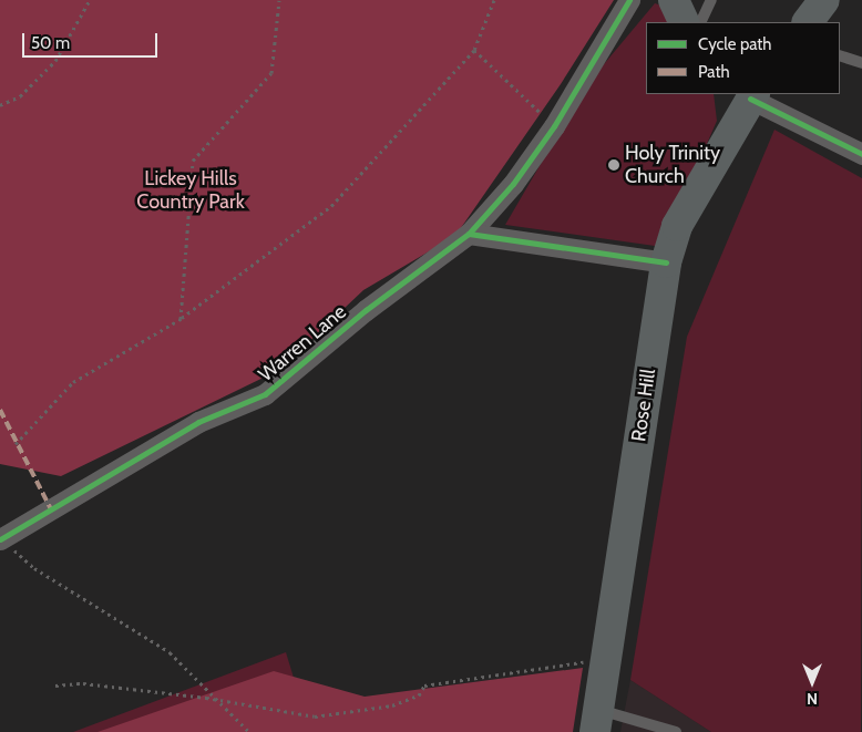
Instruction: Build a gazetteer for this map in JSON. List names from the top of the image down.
{
  "streets": {
    "main road": ["Rose Hill"],
    "street": ["Warren Lane"]
  },
  "parks": ["Lickey Hills Country Park"],
  "places": ["Holy Trinity Church"],
  "legend": ["Cycle path", "Path"],
  "scale_bar": "50 m",
  "north": "bottom"
}
